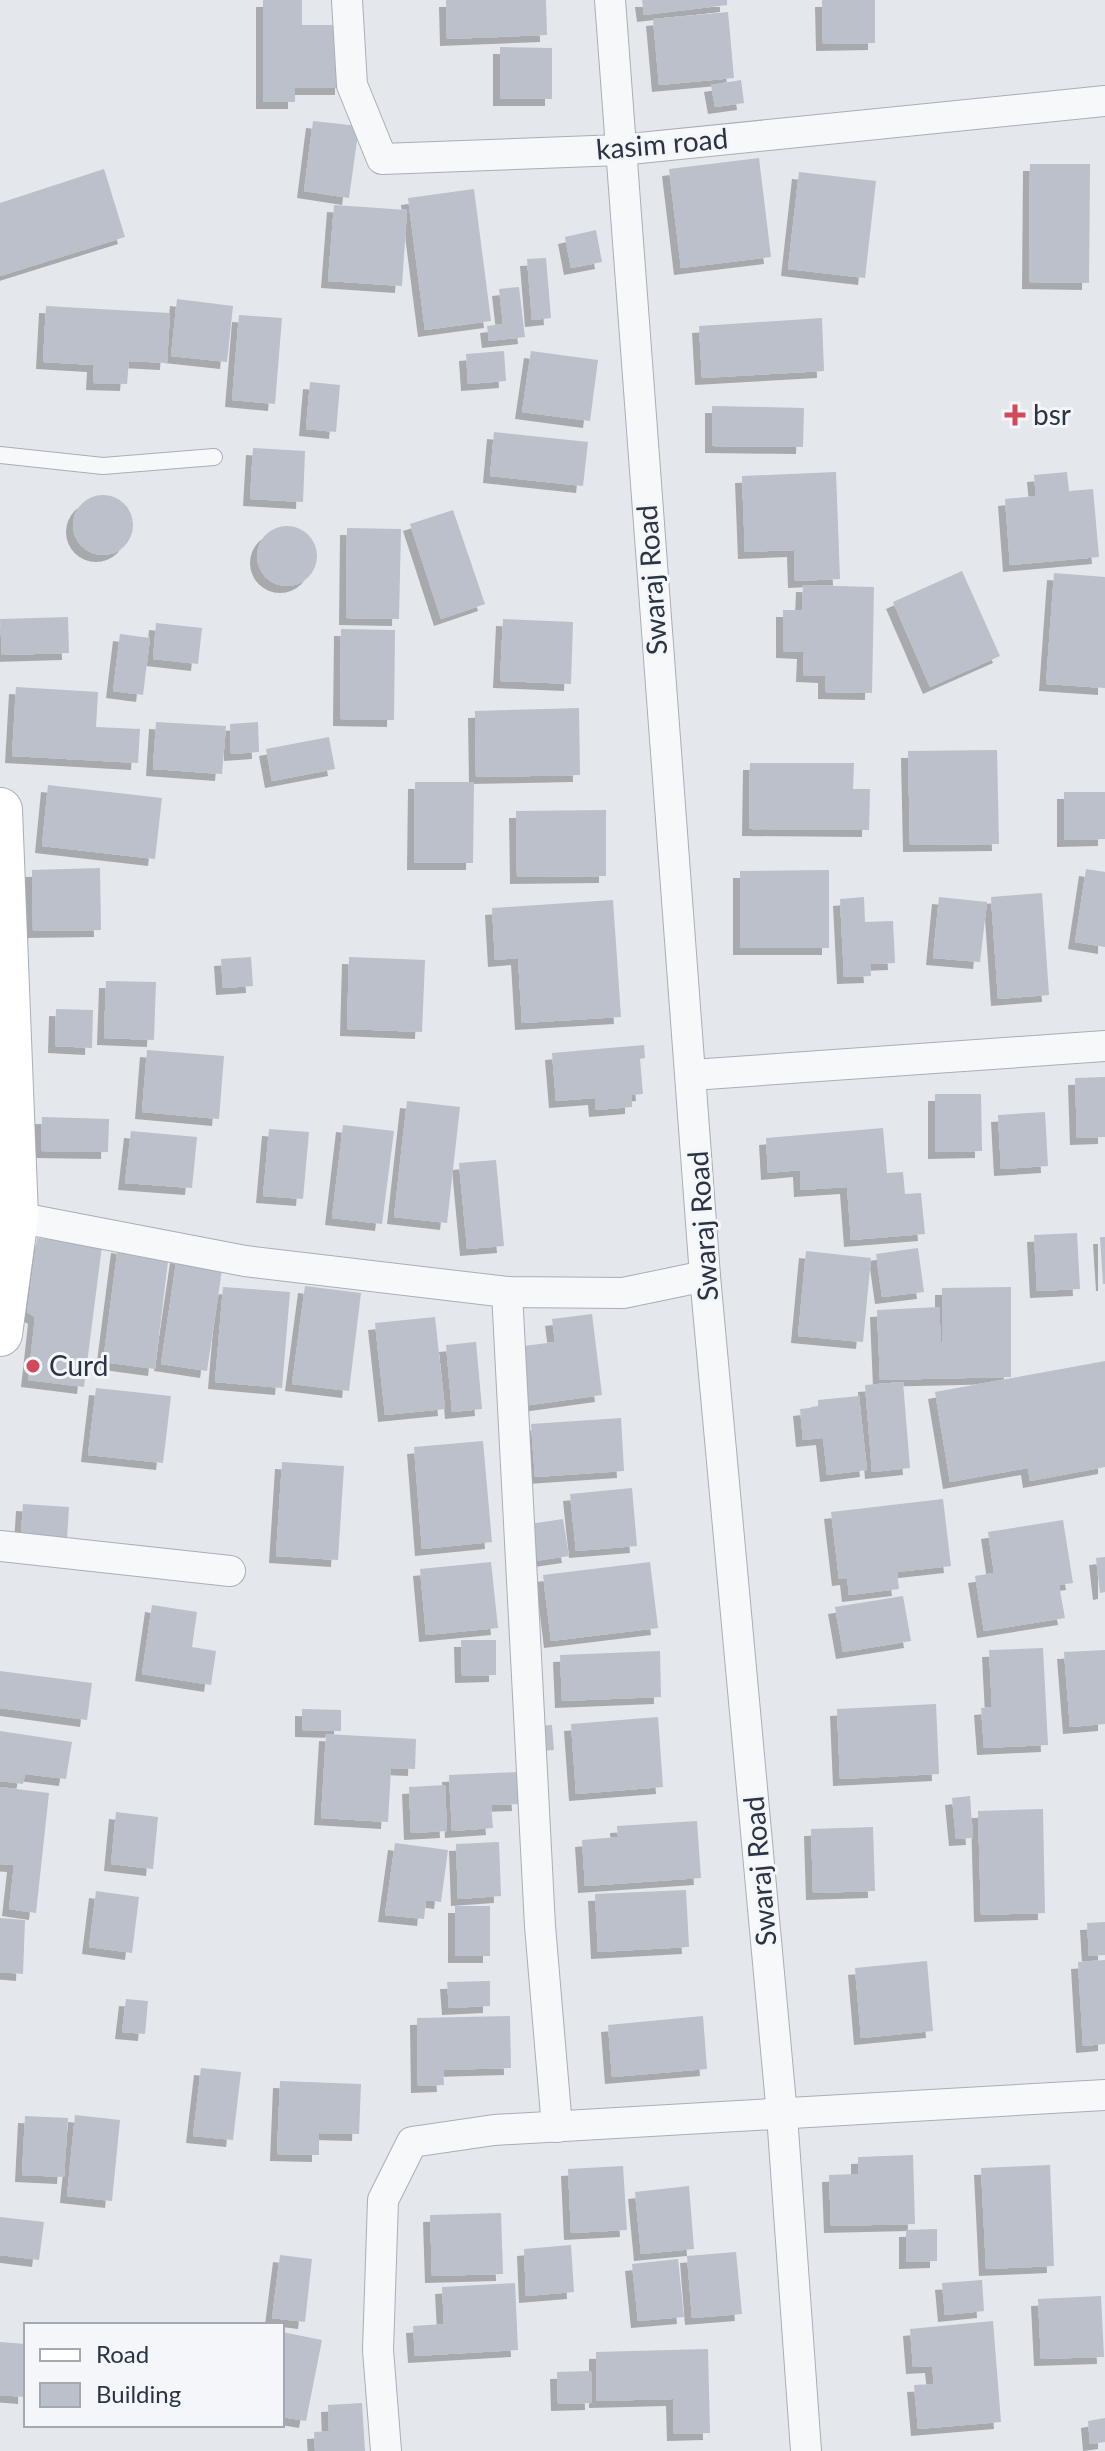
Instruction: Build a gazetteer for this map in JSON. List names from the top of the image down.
{
  "streets": {
    "street": ["kasim road", "Swaraj Road"]
  },
  "crossings": [
    ["kasim road", "Swaraj Road"]
  ],
  "places": {
    "health": ["bsr"],
    "other": ["Curd"]
  },
  "legend": ["Road", "Building"]
}
